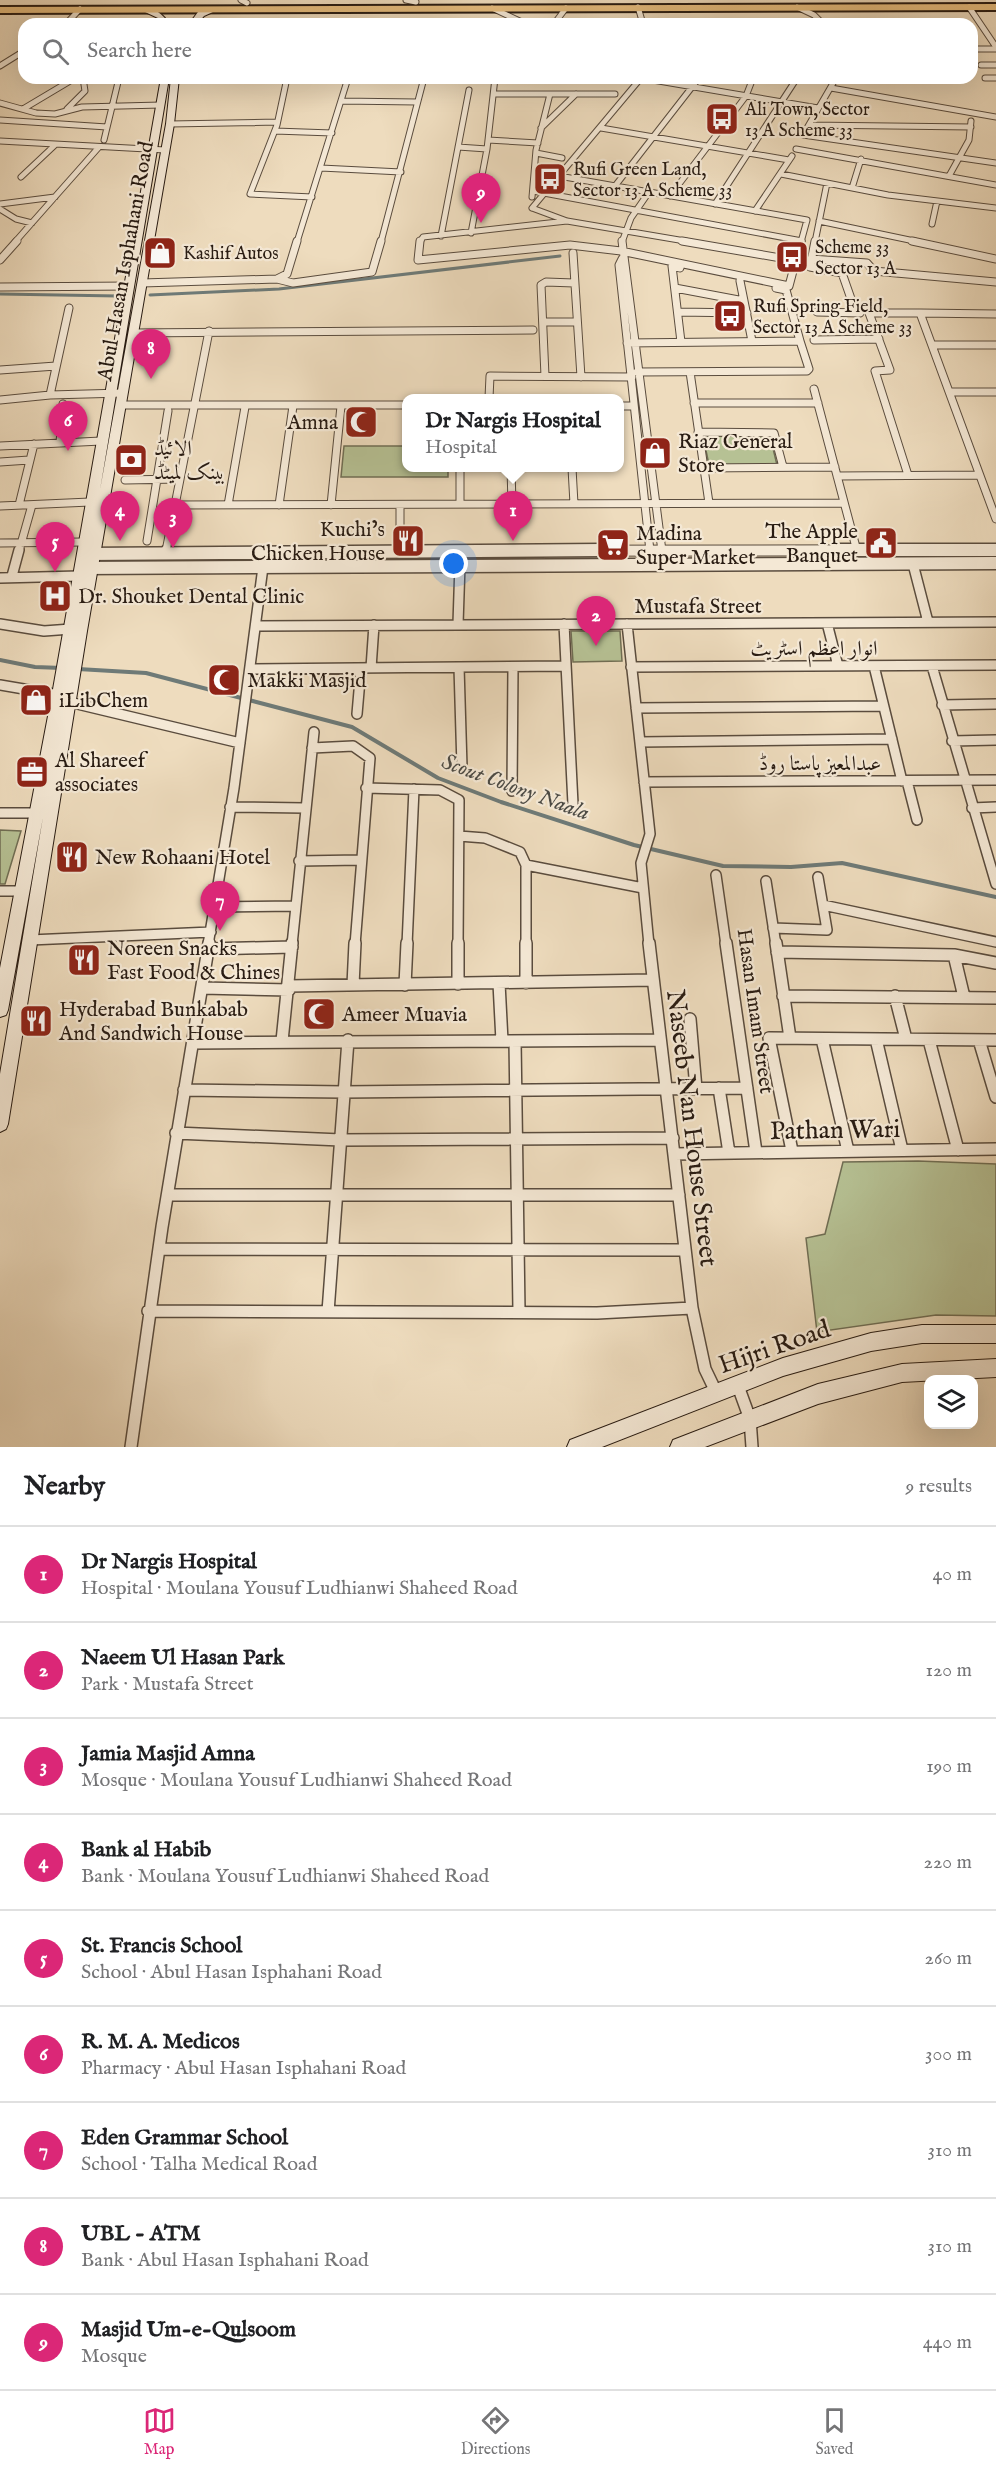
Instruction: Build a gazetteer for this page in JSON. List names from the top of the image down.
{
  "streets": {
    "main road": ["Abul Hasan Isphahani Road", "Hijri Road"],
    "street": [
      "Mustafa Street",
      "انوار اعظم اسٹریٹ",
      "عبدالمعیز پاستا روڈ",
      "Hasan Imam Street",
      "Naseeb Nan House Street",
      "Pathan Wari"
    ]
  },
  "crossings": [
    ["عبدالمعیز پاستا روڈ", "Naseeb Nan House Street"],
    ["Hasan Imam Street", "Pathan Wari"],
    ["Naseeb Nan House Street", "Pathan Wari"],
    ["Naseeb Nan House Street", "Hijri Road"]
  ],
  "water": ["Scout Colony Naala"],
  "places": {
    "bus stop": [
      "Ali Town, Sector 13 A Scheme 33",
      "Rufi Green Land, Sector 13 A Scheme 33",
      "Scheme 33 Sector 13 A",
      "Rufi Spring Field, Sector 13 A Scheme 33"
    ],
    "shop": ["Kashif Autos", "Riaz General Store", "iLibChem"],
    "mosque": ["Amna", "Makki Masjid", "Ameer Muavia"],
    "bank": ["الائیڈ بینک لمیٹڈ"],
    "restaurant": [
      "Kuchi’s Chicken House",
      "New Rohaani Hotel",
      "Noreen Snacks Fast Food & Chines",
      "Hyderabad Bunkabab And Sandwich House"
    ],
    "public building": ["The Apple Banquet"],
    "supermarket": ["Madina Super Market"],
    "hospital": ["Dr. Shouket Dental Clinic"],
    "office": ["Al Shareef associates"]
  },
  "page": {
    "search": "Search here",
    "pins": [
      "9",
      "8",
      "6",
      "1",
      "4",
      "3",
      "5",
      "2",
      "7"
    ],
    "popup": ["Dr Nargis Hospital", "Hospital"],
    "heading": ["Nearby", "9 results"],
    "list": [
      {
        "mark": "1",
        "name": "Dr Nargis Hospital",
        "note": "Hospital · Moulana Yousuf Ludhianwi Shaheed Road",
        "value": "40 m"
      },
      {
        "mark": "2",
        "name": "Naeem Ul Hasan Park",
        "note": "Park · Mustafa Street",
        "value": "120 m"
      },
      {
        "mark": "3",
        "name": "Jamia Masjid Amna",
        "note": "Mosque · Moulana Yousuf Ludhianwi Shaheed Road",
        "value": "190 m"
      },
      {
        "mark": "4",
        "name": "Bank al Habib",
        "note": "Bank · Moulana Yousuf Ludhianwi Shaheed Road",
        "value": "220 m"
      },
      {
        "mark": "5",
        "name": "St. Francis School",
        "note": "School · Abul Hasan Isphahani Road",
        "value": "260 m"
      },
      {
        "mark": "6",
        "name": "R. M. A. Medicos",
        "note": "Pharmacy · Abul Hasan Isphahani Road",
        "value": "300 m"
      },
      {
        "mark": "7",
        "name": "Eden Grammar School",
        "note": "School · Talha Medical Road",
        "value": "310 m"
      },
      {
        "mark": "8",
        "name": "UBL - ATM",
        "note": "Bank · Abul Hasan Isphahani Road",
        "value": "310 m"
      },
      {
        "mark": "9",
        "name": "Masjid Um-e-Qulsoom",
        "note": "Mosque",
        "value": "440 m"
      }
    ],
    "nav": ["Map", "Directions", "Saved"]
  }
}
